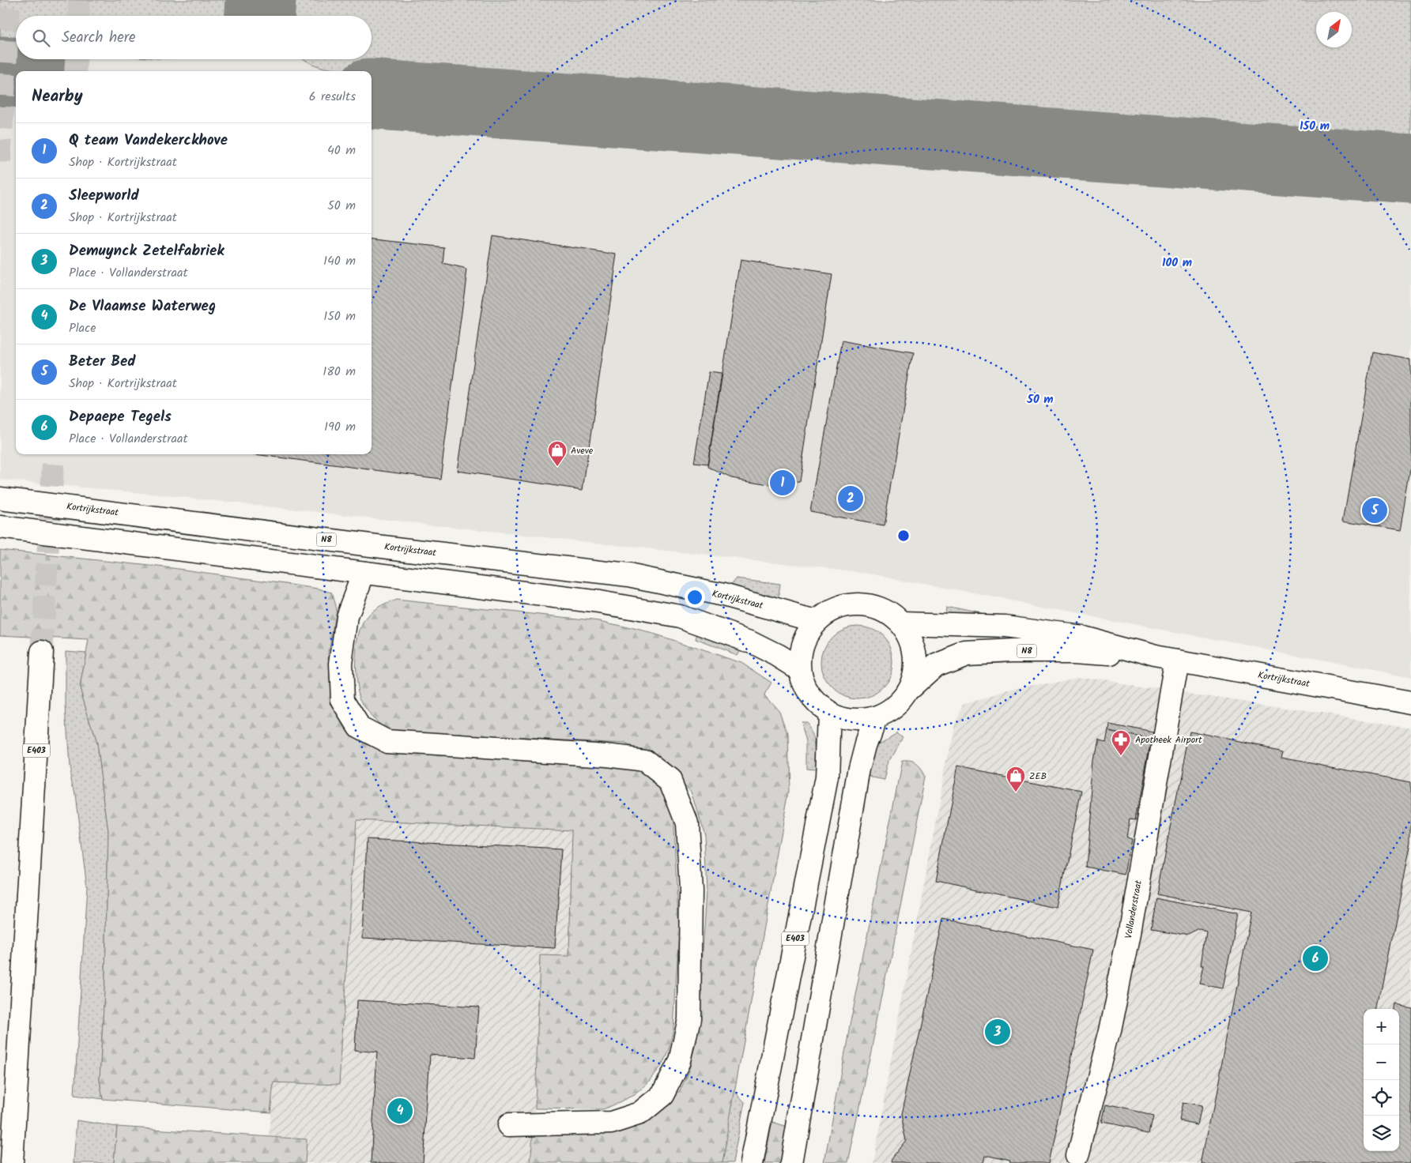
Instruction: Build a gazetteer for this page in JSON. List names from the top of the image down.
{
  "streets": {
    "main road": [
      "Kortrijkstraat",
      "N8",
      "E403",
      "Vollanderstraat"
    ]
  },
  "crossings": [
    ["Kortrijkstraat", "N8"],
    ["Kortrijkstraat", "E403"],
    ["Kortrijkstraat", "Vollanderstraat"],
    ["N8", "E403"]
  ],
  "places": {
    "shop": ["Aveve", "ZEB"],
    "pharmacy": ["Apotheek Airport"]
  },
  "north": "top right",
  "page": {
    "search": "Search here",
    "heading": ["Nearby", "6 results"],
    "list": [
      {
        "mark": "1",
        "name": "Q team Vandekerckhove",
        "note": "Shop · Kortrijkstraat",
        "value": "40 m"
      },
      {
        "mark": "2",
        "name": "Sleepworld",
        "note": "Shop · Kortrijkstraat",
        "value": "50 m"
      },
      {
        "mark": "3",
        "name": "Demuynck Zetelfabriek",
        "note": "Place · Vollanderstraat",
        "value": "140 m"
      },
      {
        "mark": "4",
        "name": "De Vlaamse Waterweg",
        "note": "Place",
        "value": "150 m"
      },
      {
        "mark": "5",
        "name": "Beter Bed",
        "note": "Shop · Kortrijkstraat",
        "value": "180 m"
      },
      {
        "mark": "6",
        "name": "Depaepe Tegels",
        "note": "Place · Vollanderstraat",
        "value": "190 m"
      }
    ],
    "pins": [
      "1",
      "2",
      "5",
      "6",
      "3",
      "4"
    ],
    "map_buttons": ["+", "−"]
  },
  "rings": ["150 m", "100 m", "50 m"]
}
